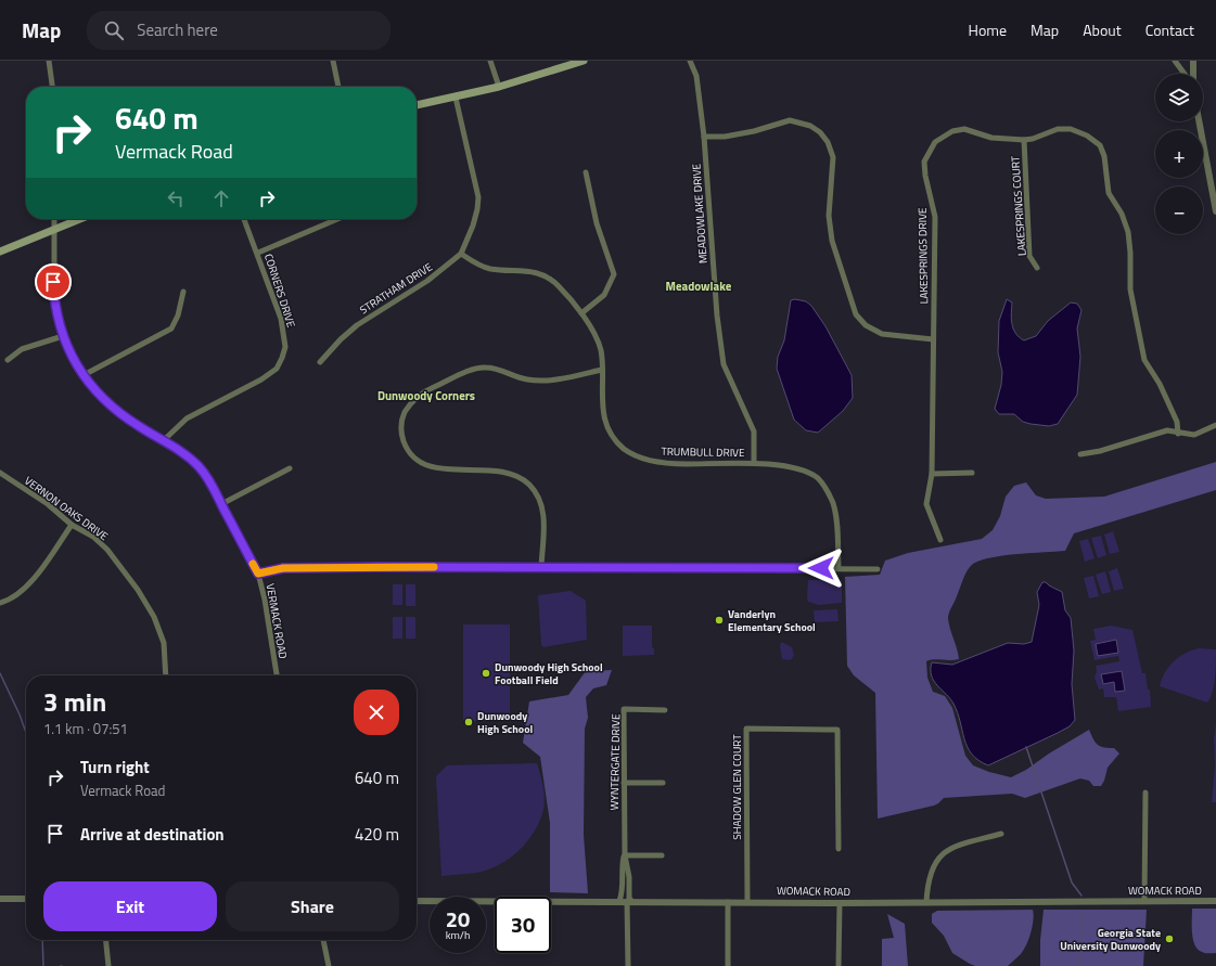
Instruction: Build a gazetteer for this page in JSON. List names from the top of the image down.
{
  "streets": {
    "street": [
      "LAKESPRINGS COURT",
      "MEADOWLAKE DRIVE",
      "LAKESPRINGS DRIVE",
      "STRATHAM DRIVE",
      "CORNERS DRIVE",
      "TRUMBULL DRIVE",
      "VERNON OAKS DRIVE",
      "VERMACK ROAD",
      "WYNTERGATE DRIVE",
      "SHADOW GLEN COURT",
      "WOMACK ROAD"
    ]
  },
  "crossings": [
    ["LAKESPRINGS COURT", "LAKESPRINGS DRIVE"],
    ["MEADOWLAKE DRIVE", "TRUMBULL DRIVE"],
    ["STRATHAM DRIVE", "TRUMBULL DRIVE"],
    ["CORNERS DRIVE", "VERMACK ROAD"],
    ["WYNTERGATE DRIVE", "WOMACK ROAD"],
    ["SHADOW GLEN COURT", "WOMACK ROAD"]
  ],
  "districts": ["Meadowlake", "Dunwoody Corners"],
  "places": [
    "Vanderlyn Elementary School",
    "Dunwoody High School Football Field",
    "Dunwoody High School",
    "Georgia State University Dunwoody"
  ],
  "page": {
    "header": "Map",
    "search": "Search here",
    "nav": [
      "Home",
      "Map",
      "About",
      "Contact"
    ],
    "map_buttons": ["+", "−"],
    "turn": ["640 m", "Vermack Road"],
    "heading": ["3 min", "1.1 km · 07:51"],
    "list": [
      {
        "name": "Turn right",
        "note": "Vermack Road",
        "value": "640 m"
      },
      {
        "name": "Arrive at destination",
        "value": "420 m"
      }
    ],
    "buttons": ["Exit", "Share"],
    "speed": "20 km/h",
    "limit": "30"
  }
}
